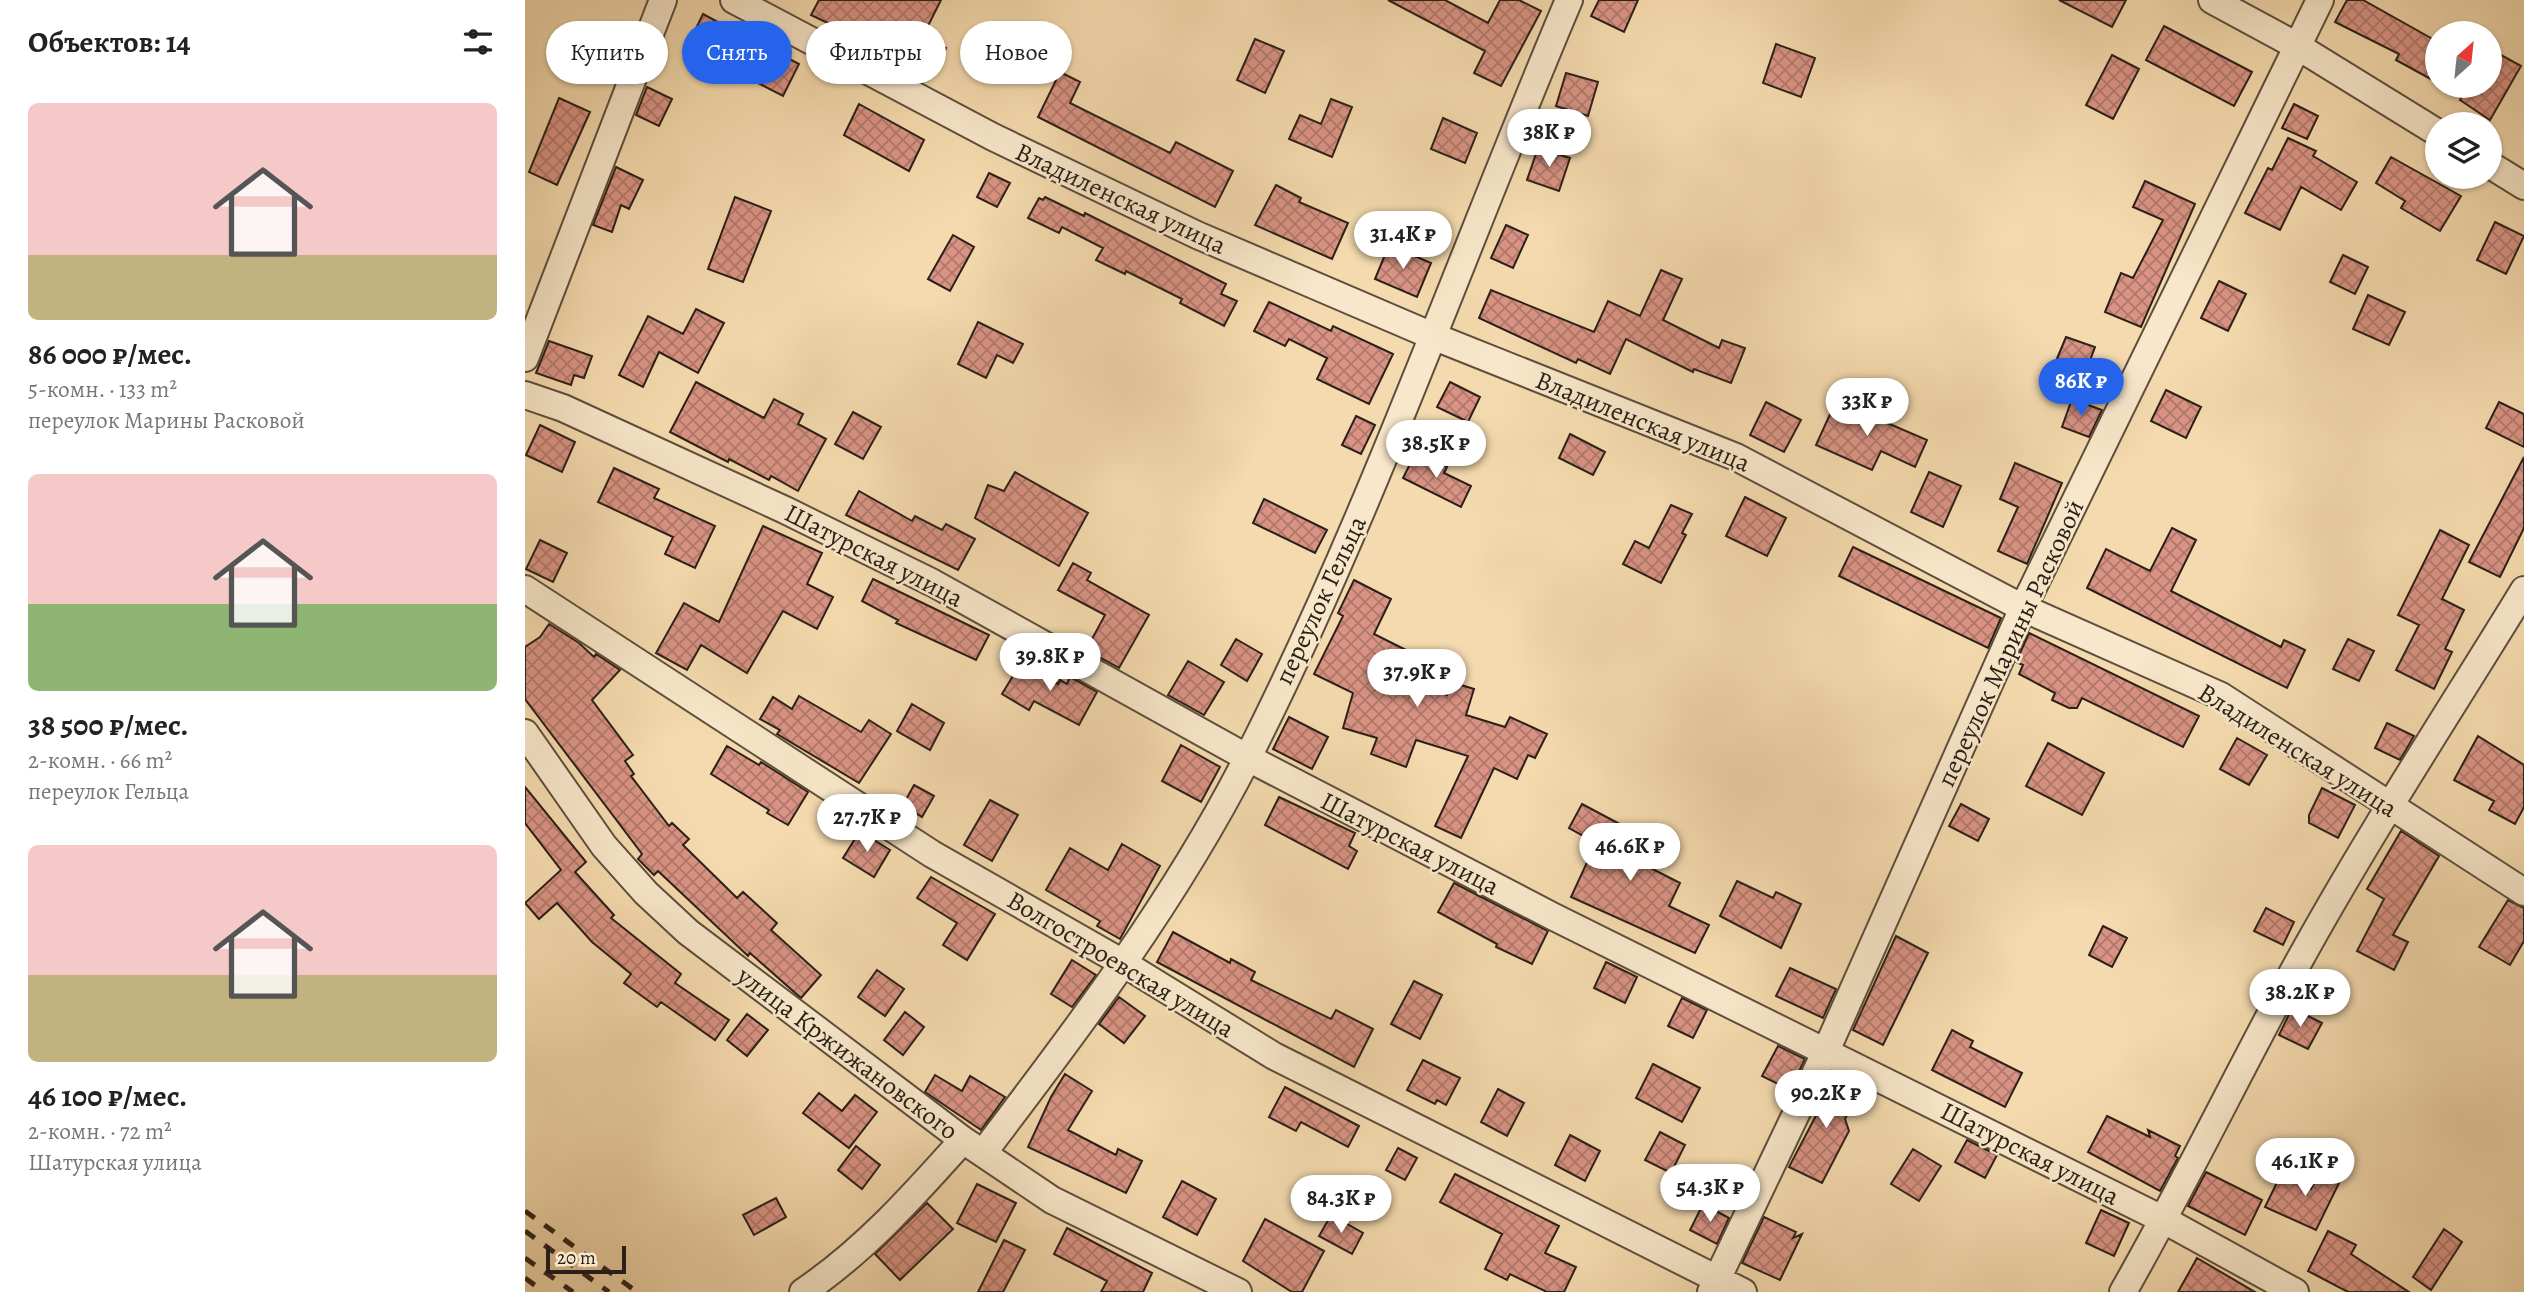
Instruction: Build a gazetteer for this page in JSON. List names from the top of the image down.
{
  "streets": {
    "street": [
      "Владиленская улица",
      "Шатурская улица",
      "переулок Гельца",
      "переулок Марины Расковой",
      "Волгостроевская улица",
      "улица Кржижановского"
    ]
  },
  "crossings": [
    ["Владиленская улица", "переулок Гельца"],
    ["Владиленская улица", "переулок Марины Расковой"],
    ["Шатурская улица", "переулок Гельца"],
    ["Шатурская улица", "переулок Марины Расковой"],
    ["переулок Гельца", "Волгостроевская улица"],
    ["переулок Гельца", "улица Кржижановского"],
    ["переулок Марины Расковой", "Волгостроевская улица"]
  ],
  "scale_bar": "20 m",
  "north": "top right",
  "page": {
    "heading": "Объектов: 14",
    "chip": [
      "Купить",
      "Снять",
      "Фильтры",
      "Новое"
    ],
    "list": [
      {
        "name": "86 000 ₽/мес.",
        "note": "5-комн. · 133 m² · переулок Марины Расковой"
      },
      {
        "name": "38 500 ₽/мес.",
        "note": "2-комн. · 66 m² · переулок Гельца"
      },
      {
        "name": "46 100 ₽/мес.",
        "note": "2-комн. · 72 m² · Шатурская улица"
      }
    ],
    "price": [
      "38K ₽",
      "31.4K ₽",
      "86K ₽",
      "33K ₽",
      "38.5K ₽",
      "39.8K ₽",
      "37.9K ₽",
      "27.7K ₽",
      "46.6K ₽",
      "38.2K ₽",
      "90.2K ₽",
      "46.1K ₽",
      "54.3K ₽",
      "84.3K ₽"
    ],
    "scale": "20 m"
  }
}
